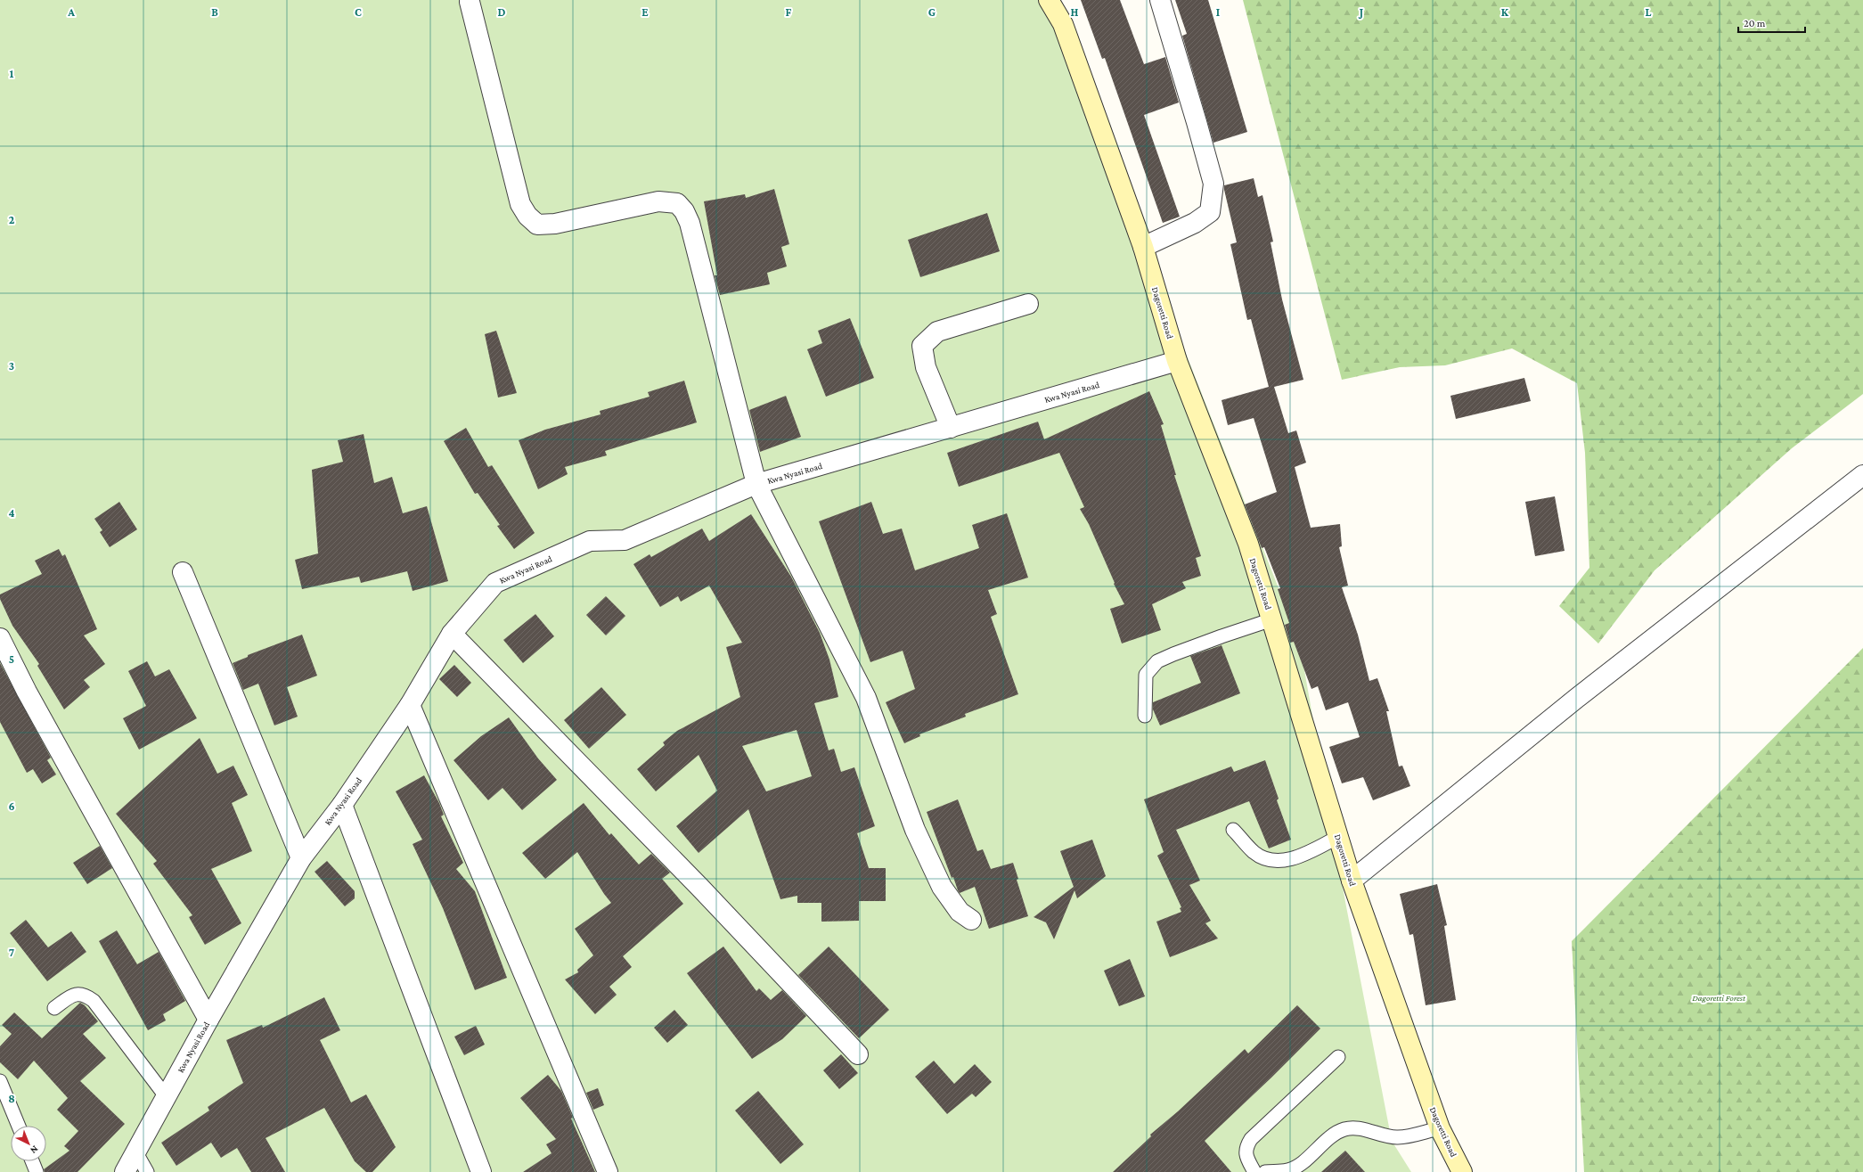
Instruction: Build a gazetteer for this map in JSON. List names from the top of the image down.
{
  "streets": {
    "main road": ["Dagoretti Road"],
    "street": ["Kwa Nyasi Road"]
  },
  "crossings": [
    ["Dagoretti Road", "Kwa Nyasi Road"]
  ],
  "parks": ["Dagoretti Forest"],
  "scale_bar": "20 m",
  "north": "bottom right",
  "grid": {
    "columns": [
      "A",
      "B",
      "C",
      "D",
      "E",
      "F",
      "G",
      "H",
      "I",
      "J",
      "K",
      "L"
    ],
    "rows": [
      "1",
      "2",
      "3",
      "4",
      "5",
      "6",
      "7",
      "8"
    ]
  }
}
